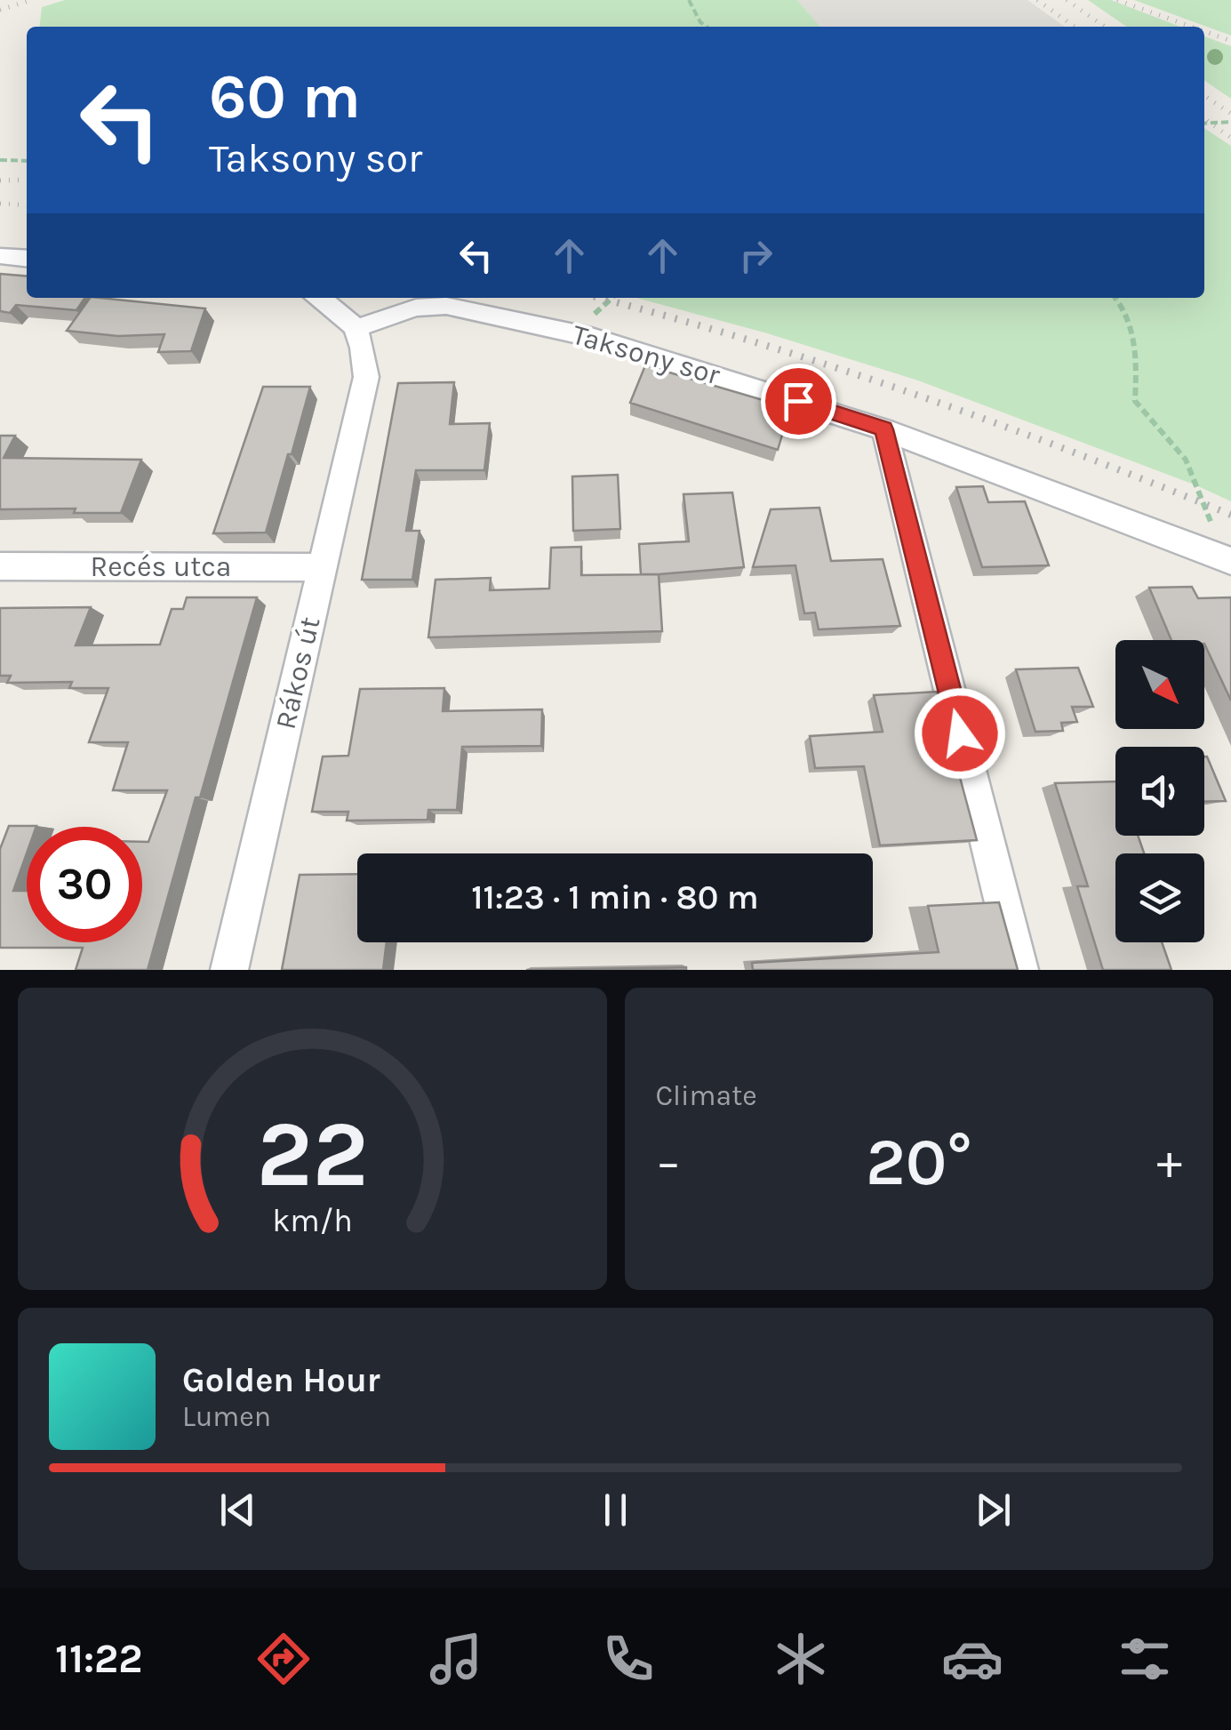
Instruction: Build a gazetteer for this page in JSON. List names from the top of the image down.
{
  "streets": {
    "street": ["Taksony sor", "Recés utca", "Rákos út"]
  },
  "crossings": [
    ["Taksony sor", "Rákos út"],
    ["Recés utca", "Rákos út"]
  ],
  "north": "bottom right",
  "page": {
    "turn": ["60 m", "Taksony sor"],
    "limit": "30",
    "trip": "11:23 · 1 min · 80 m",
    "tile": "Climate",
    "heat": ["−", "20°", "+"],
    "song": ["Golden Hour", "Lumen"],
    "tabs": "11:22",
    "gauge": ["22", "km/h"]
  }
}
